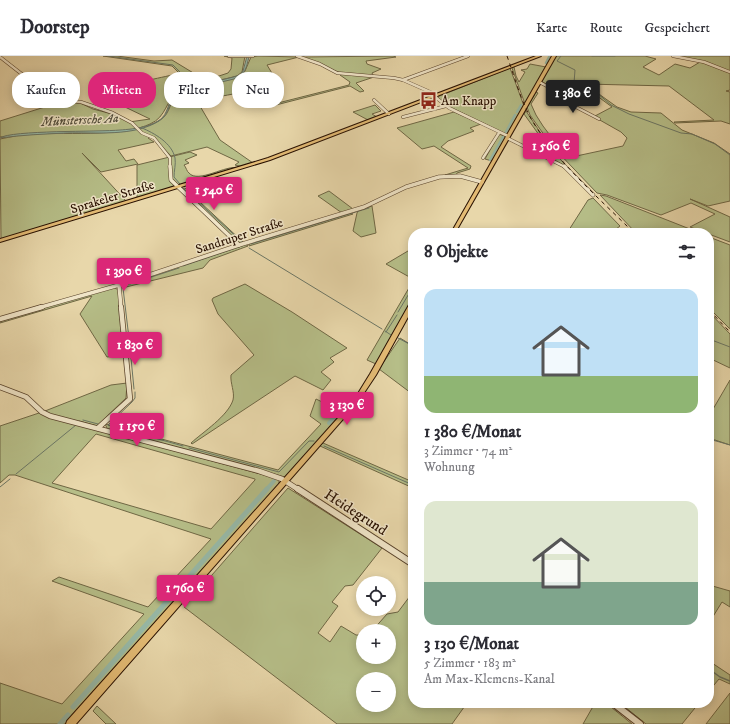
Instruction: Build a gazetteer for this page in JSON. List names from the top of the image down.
{
  "streets": {
    "main road": ["Sprakeler Straße"],
    "street": ["Sandruper Straße", "Heidegrund"]
  },
  "water": ["Münstersche Aa"],
  "places": {
    "bus stop": ["Am Knapp"]
  },
  "page": {
    "header": "Doorstep",
    "nav": ["Karte", "Route", "Gespeichert"],
    "chip": [
      "Kaufen",
      "Mieten",
      "Filter",
      "Neu"
    ],
    "price": [
      "1 380 €",
      "1 560 €",
      "1 540 €",
      "1 390 €",
      "1 830 €",
      "3 130 €",
      "1 150 €",
      "1 760 €"
    ],
    "heading": "8 Objekte",
    "list": [
      {
        "name": "1 380 €/Monat",
        "note": "3 Zimmer · 74 m² · Wohnung"
      },
      {
        "name": "3 130 €/Monat",
        "note": "5 Zimmer · 183 m² · Am Max-Klemens-Kanal"
      }
    ],
    "map_buttons": ["+", "−"]
  }
}
